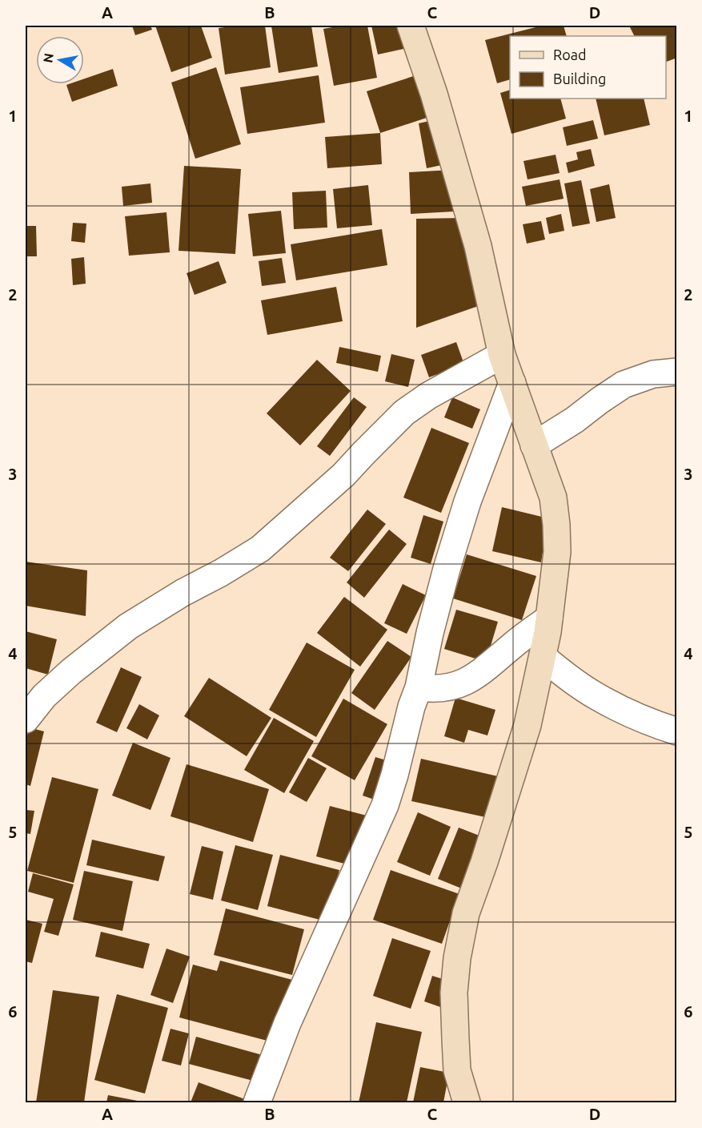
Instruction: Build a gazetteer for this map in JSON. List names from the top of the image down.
{
  "legend": ["Road", "Building"],
  "north": "left",
  "grid": {
    "columns": [
      "A",
      "B",
      "C",
      "D"
    ],
    "rows": [
      "1",
      "2",
      "3",
      "4",
      "5",
      "6"
    ]
  }
}
